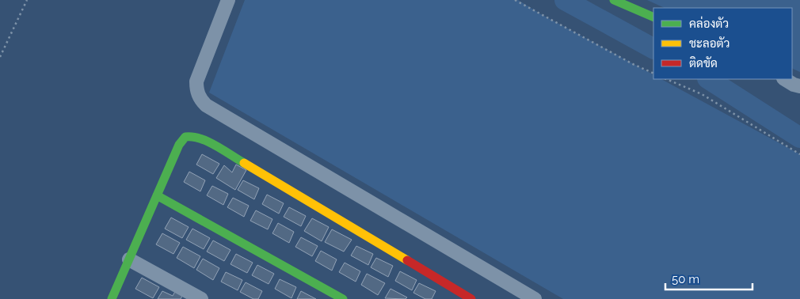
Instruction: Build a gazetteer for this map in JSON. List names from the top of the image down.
{
  "legend": ["คล่องตัว", "ชะลอตัว", "ติดขัด"],
  "scale_bar": "50 m"
}
